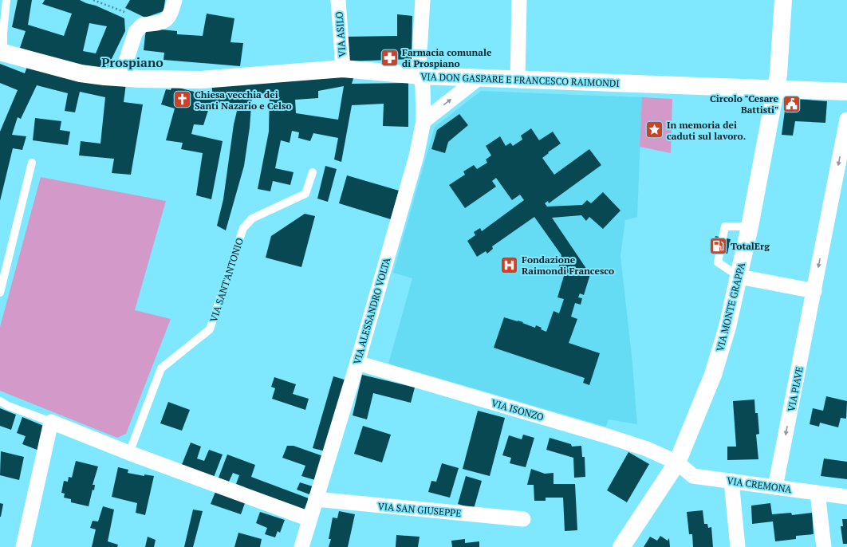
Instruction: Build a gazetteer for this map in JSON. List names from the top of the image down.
{
  "streets": {
    "street": [
      "VIA ASILO",
      "VIA DON GASPARE E FRANCESCO RAIMONDI",
      "VIA MONTE GRAPPA",
      "VIA ALESSANDRO VOLTA",
      "VIA PIAVE",
      "VIA ISONZO",
      "VIA CREMONA",
      "VIA SAN GIUSEPPE"
    ],
    "lane": ["VIA SANT'ANTONIO"]
  },
  "crossings": [
    ["VIA ASILO", "VIA DON GASPARE E FRANCESCO RAIMONDI"],
    ["VIA DON GASPARE E FRANCESCO RAIMONDI", "VIA MONTE GRAPPA"],
    ["VIA DON GASPARE E FRANCESCO RAIMONDI", "VIA ALESSANDRO VOLTA"],
    ["VIA MONTE GRAPPA", "VIA ISONZO"],
    ["VIA MONTE GRAPPA", "VIA CREMONA"],
    ["VIA ALESSANDRO VOLTA", "VIA ISONZO"],
    ["VIA ALESSANDRO VOLTA", "VIA SAN GIUSEPPE"],
    ["VIA PIAVE", "VIA CREMONA"],
    ["VIA ISONZO", "VIA CREMONA"]
  ],
  "one_way": ["VIA PIAVE"],
  "districts": ["Prospiano"],
  "places": {
    "pharmacy": ["Farmacia comunale di Prospiano"],
    "church": ["Chiesa vecchia dei Santi Nazario e Celso"],
    "public building": ["Circolo \"Cesare Battisti\""],
    "place": ["In memoria dei caduti sul lavoro."],
    "fuel station": ["TotalErg"],
    "hospital": ["Fondazione Raimondi Francesco"]
  }
}
